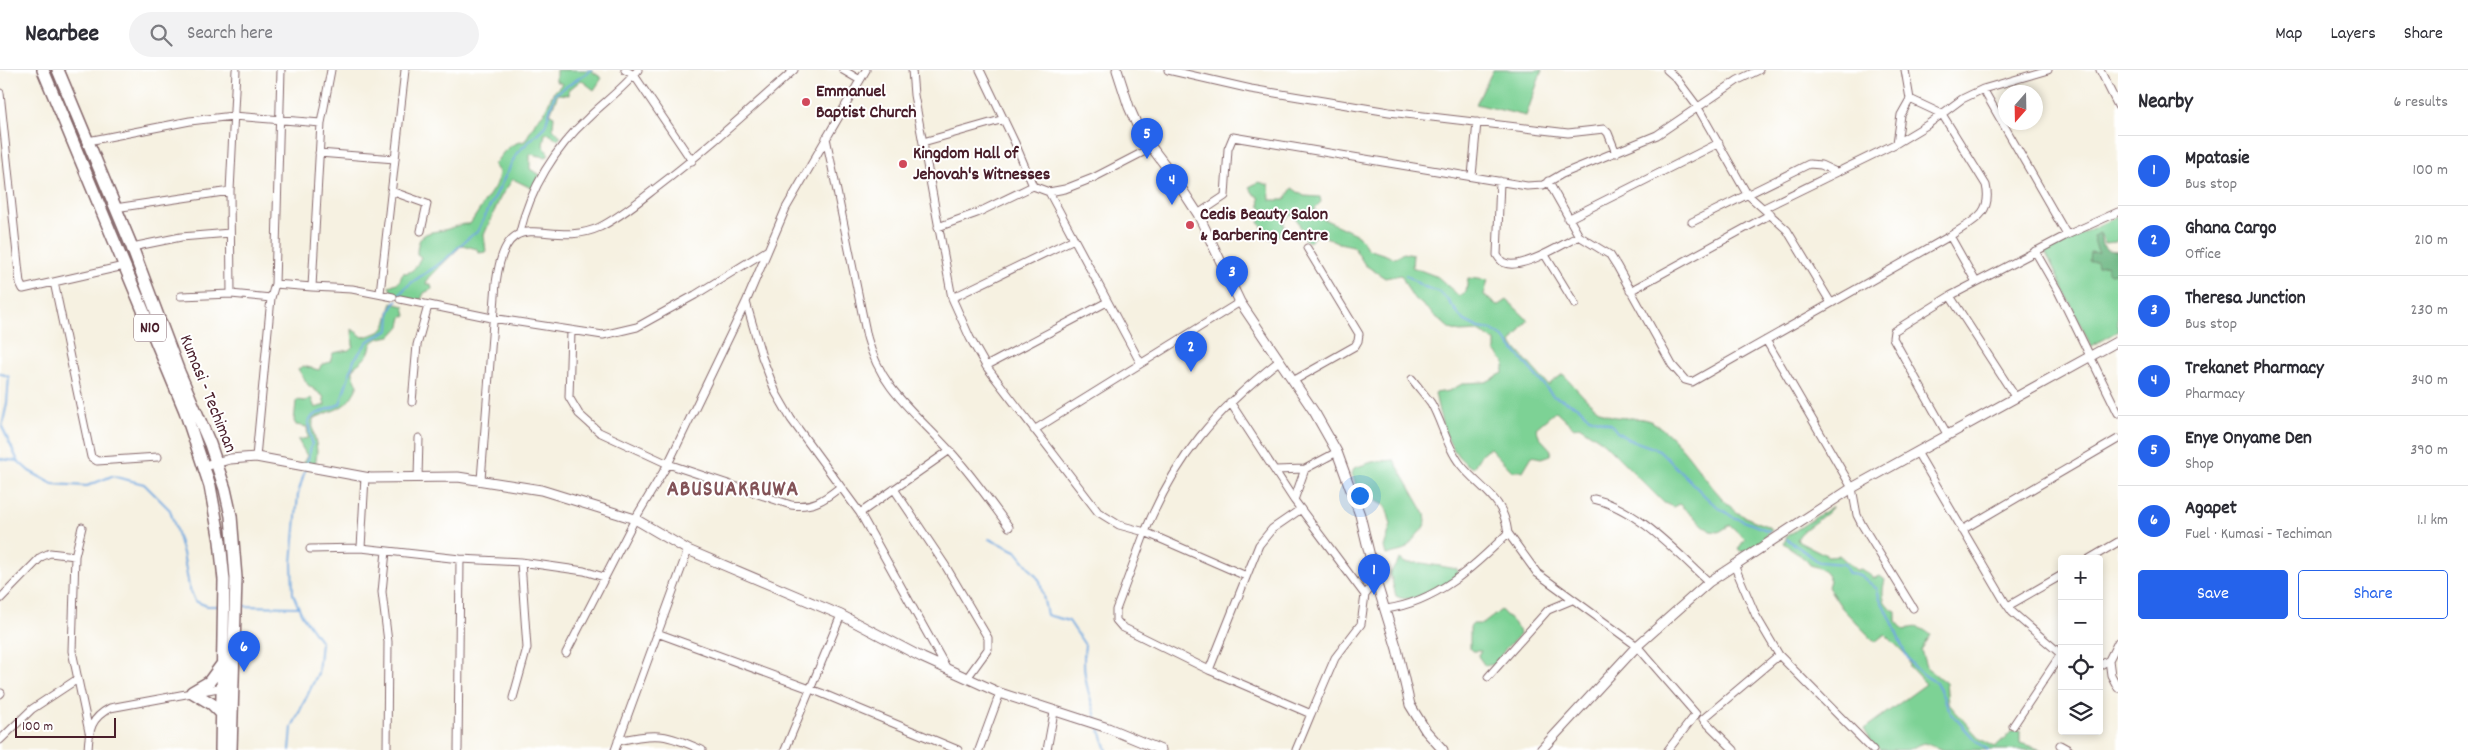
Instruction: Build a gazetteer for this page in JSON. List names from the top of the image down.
{
  "streets": {
    "highway": ["N10", "Kumasi - Techiman"]
  },
  "crossings": [
    ["N10", "Kumasi - Techiman"]
  ],
  "districts": ["ABUSUAKRUWA"],
  "places": ["Emmanuel Baptist Church", "Kingdom Hall of Jehovah's Witnesses", "Cedis Beauty Salon & Barbering Centre"],
  "scale_bar": "100 m",
  "north": "bottom",
  "page": {
    "header": "Nearbee",
    "search": "Search here",
    "nav": ["Map", "Layers", "Share"],
    "heading": ["Nearby", "6 results"],
    "pins": [
      "5",
      "4",
      "3",
      "2",
      "1",
      "6"
    ],
    "list": [
      {
        "mark": "1",
        "name": "Mpatasie",
        "note": "Bus stop",
        "value": "100 m"
      },
      {
        "mark": "2",
        "name": "Ghana Cargo",
        "note": "Office",
        "value": "210 m"
      },
      {
        "mark": "3",
        "name": "Theresa Junction",
        "note": "Bus stop",
        "value": "230 m"
      },
      {
        "mark": "4",
        "name": "Trekanet Pharmacy",
        "note": "Pharmacy",
        "value": "340 m"
      },
      {
        "mark": "5",
        "name": "Enye Onyame Den",
        "note": "Shop",
        "value": "390 m"
      },
      {
        "mark": "6",
        "name": "Agapet",
        "note": "Fuel · Kumasi - Techiman",
        "value": "1.1 km"
      }
    ],
    "map_buttons": ["+", "−"],
    "buttons": ["Save", "Share"],
    "scale": "100 m"
  }
}
